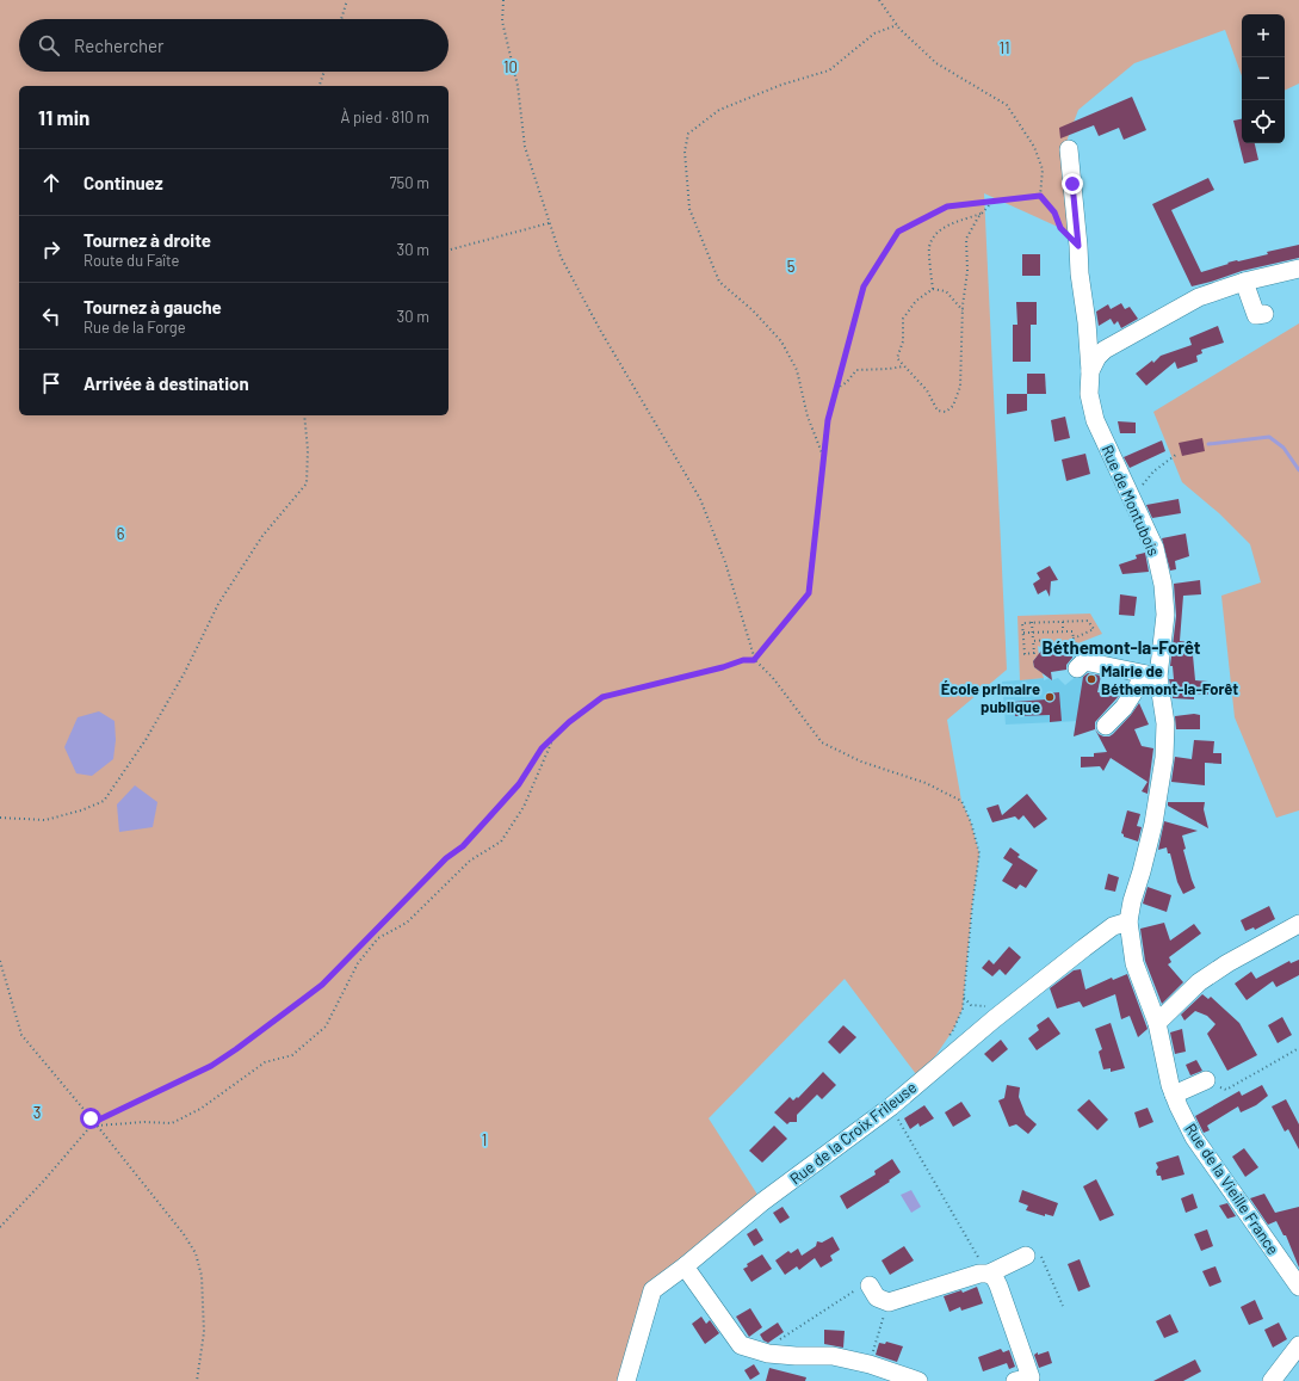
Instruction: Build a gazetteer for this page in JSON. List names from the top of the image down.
{
  "streets": {
    "street": ["Rue de Montubois", "Rue de la Croix Frileuse", "Rue de la Vieille France"]
  },
  "crossings": [
    ["Rue de Montubois", "Rue de la Croix Frileuse"],
    ["Rue de Montubois", "Rue de la Vieille France"],
    ["Rue de la Croix Frileuse", "Rue de la Vieille France"]
  ],
  "districts": ["Béthemont-la-Forêt"],
  "parks": [
    "11",
    "10",
    "5",
    "6",
    "3",
    "1"
  ],
  "places": ["Mairie de Béthemont-la-Forêt", "École primaire publique"],
  "page": {
    "map_buttons": ["+", "−"],
    "search": "Rechercher",
    "heading": ["11 min", "À pied · 810 m"],
    "list": [
      ["Continuez", "750 m"],
      ["Tournez à droite", "Route du Faîte", "30 m"],
      ["Tournez à gauche", "Rue de la Forge", "30 m"],
      "Arrivée à destination"
    ]
  }
}
